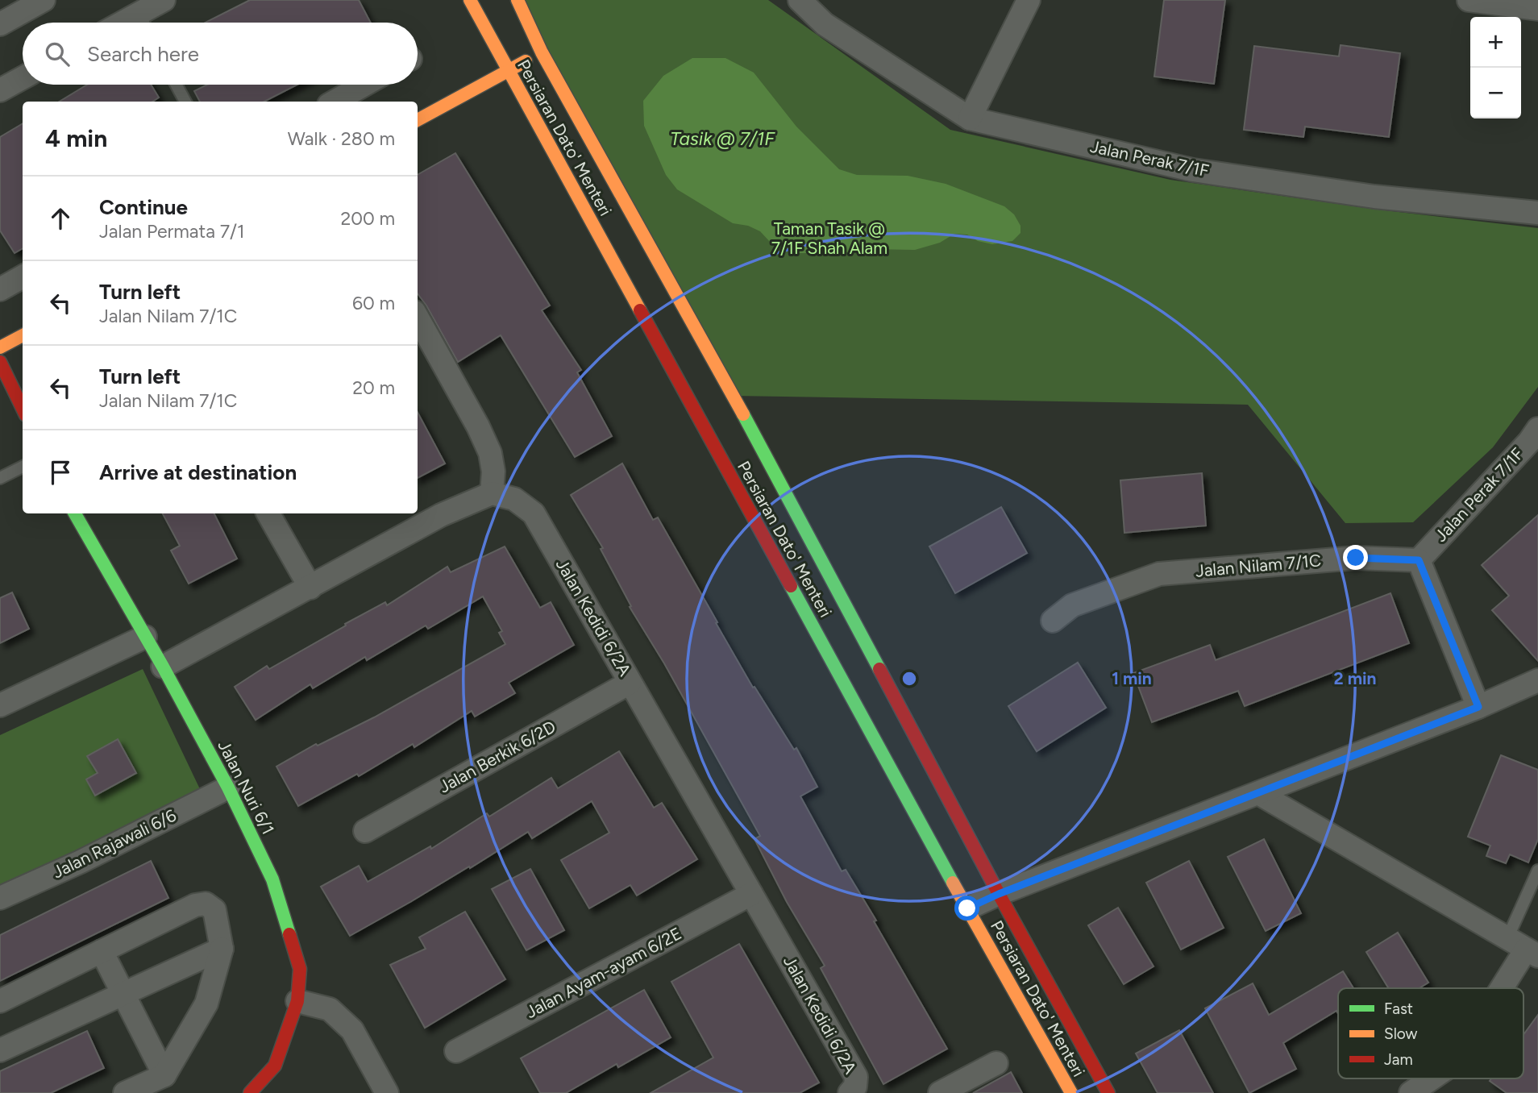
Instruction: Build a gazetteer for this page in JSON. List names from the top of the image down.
{
  "streets": {
    "main road": ["Persiaran Dato' Menteri", "Jalan Nuri 6/1"],
    "street": [
      "Jalan Perak 7/1F",
      "Jalan Nilam 7/1C",
      "Jalan Kedidi 6/2A",
      "Jalan Berkik 6/2D",
      "Jalan Rajawali 6/6",
      "Jalan Ayam-ayam 6/2E"
    ]
  },
  "crossings": [
    ["Jalan Perak 7/1F", "Jalan Nilam 7/1C"],
    ["Jalan Kedidi 6/2A", "Jalan Berkik 6/2D"],
    ["Jalan Kedidi 6/2A", "Jalan Ayam-ayam 6/2E"],
    ["Jalan Nuri 6/1", "Jalan Rajawali 6/6"]
  ],
  "water": ["Tasik @ 7/1F"],
  "parks": ["Taman Tasik @ 7/1F Shah Alam"],
  "legend": ["Fast", "Slow", "Jam"],
  "page": {
    "map_buttons": ["+", "−"],
    "search": "Search here",
    "heading": ["4 min", "Walk · 280 m"],
    "list": [
      ["Continue", "Jalan Permata 7/1", "200 m"],
      ["Turn left", "Jalan Nilam 7/1C", "60 m"],
      ["Turn left", "Jalan Nilam 7/1C", "20 m"],
      "Arrive at destination"
    ]
  },
  "rings": ["1 min", "2 min"]
}
